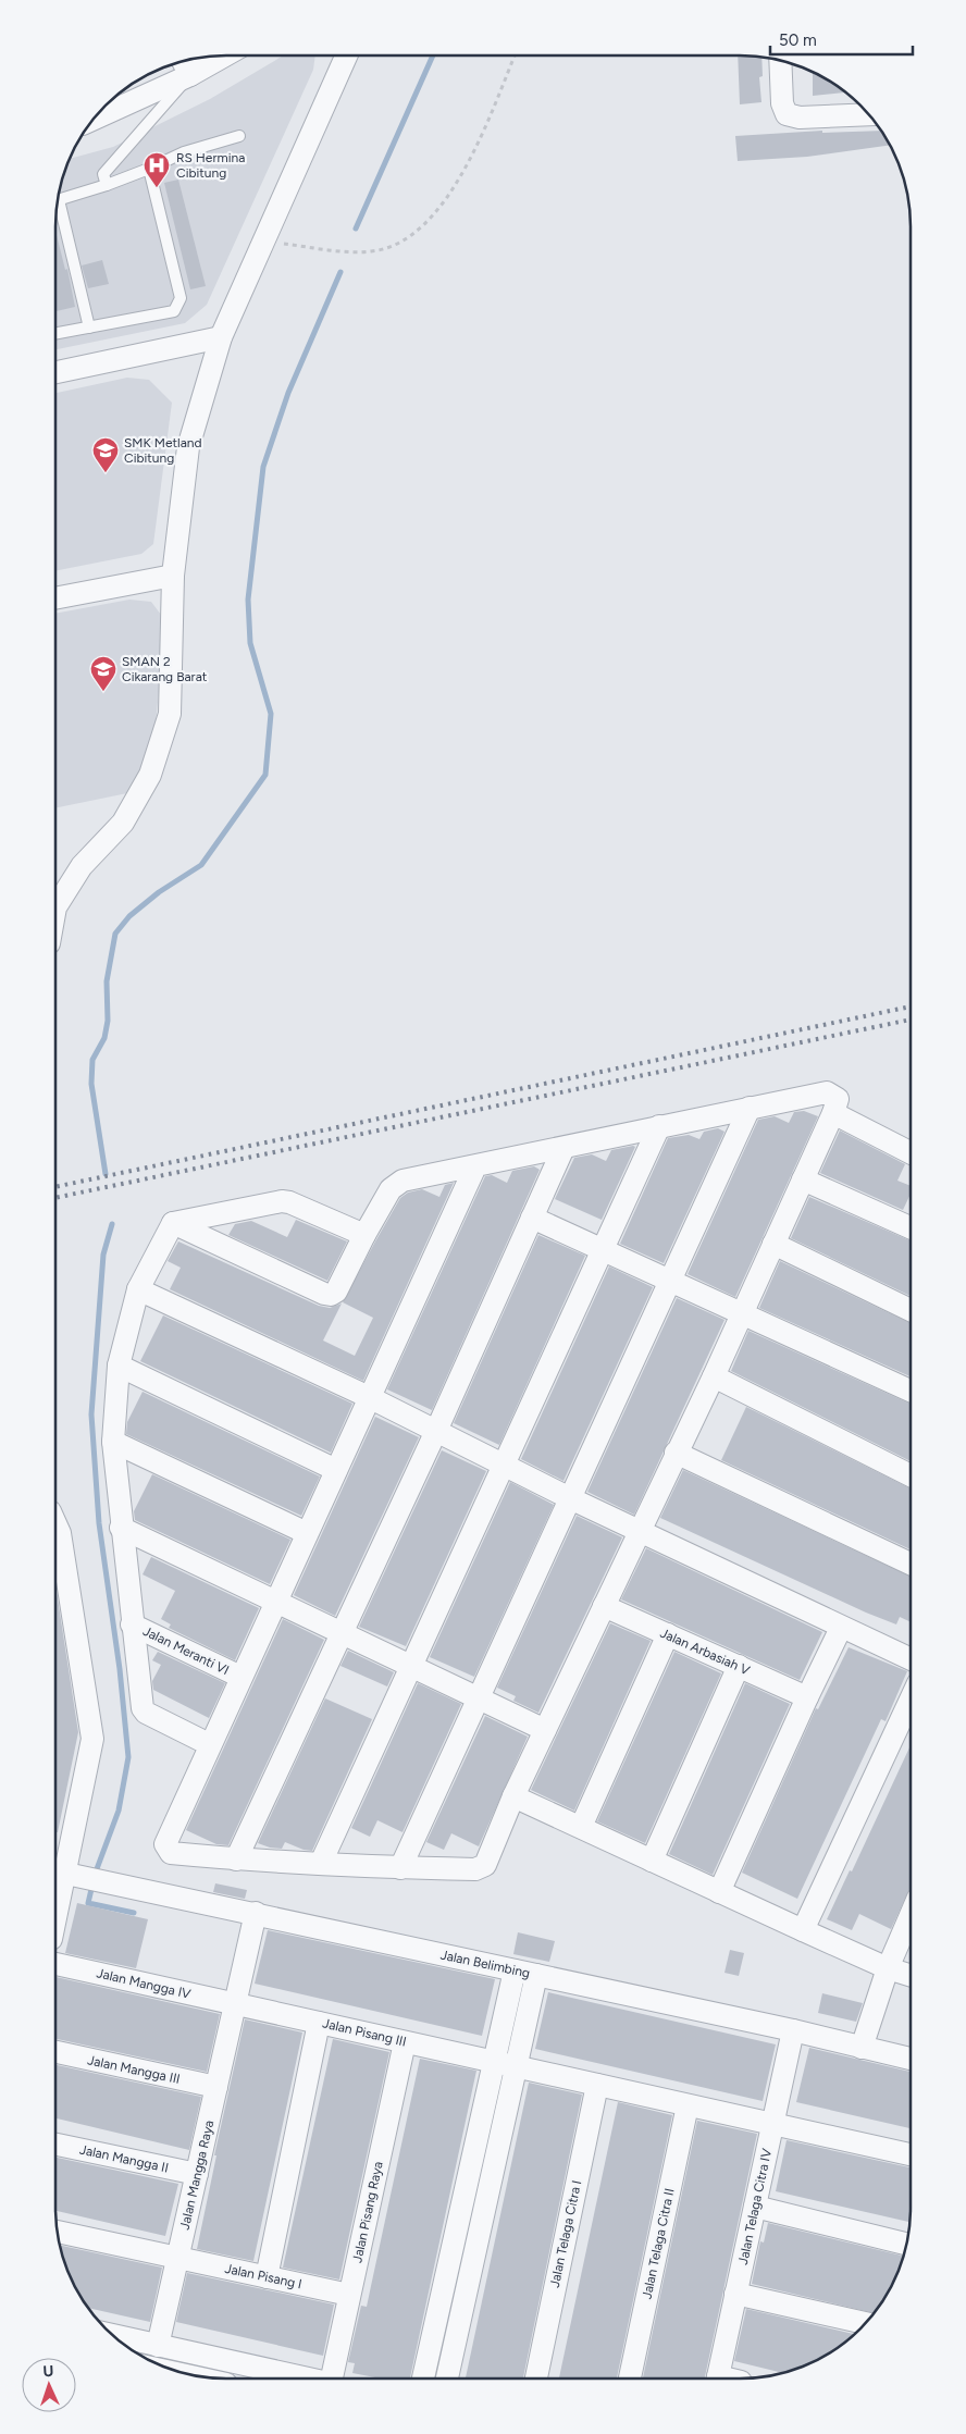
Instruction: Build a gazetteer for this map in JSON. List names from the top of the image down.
{
  "streets": {
    "street": [
      "Jalan Meranti VI",
      "Jalan Arbasiah V",
      "Jalan Belimbing",
      "Jalan Mangga IV",
      "Jalan Pisang III",
      "Jalan Mangga III",
      "Jalan Mangga II",
      "Jalan Mangga Raya",
      "Jalan Telaga Citra IV",
      "Jalan Pisang Raya",
      "Jalan Telaga Citra I",
      "Jalan Telaga Citra II",
      "Jalan Pisang I"
    ]
  },
  "crossings": [
    ["Jalan Belimbing", "Jalan Mangga Raya"],
    ["Jalan Belimbing", "Jalan Telaga Citra IV"],
    ["Jalan Mangga IV", "Jalan Pisang III"],
    ["Jalan Mangga IV", "Jalan Mangga Raya"],
    ["Jalan Pisang III", "Jalan Mangga Raya"],
    ["Jalan Pisang III", "Jalan Telaga Citra IV"],
    ["Jalan Pisang III", "Jalan Pisang Raya"],
    ["Jalan Pisang III", "Jalan Telaga Citra I"],
    ["Jalan Pisang III", "Jalan Telaga Citra II"],
    ["Jalan Mangga III", "Jalan Mangga Raya"],
    ["Jalan Mangga II", "Jalan Mangga Raya"],
    ["Jalan Mangga Raya", "Jalan Pisang I"],
    ["Jalan Pisang Raya", "Jalan Pisang I"]
  ],
  "places": {
    "hospital": ["RS Hermina Cibitung"],
    "school or university": ["SMK Metland Cibitung", "SMAN 2 Cikarang Barat"]
  },
  "scale_bar": "50 m",
  "north": "top"
}
